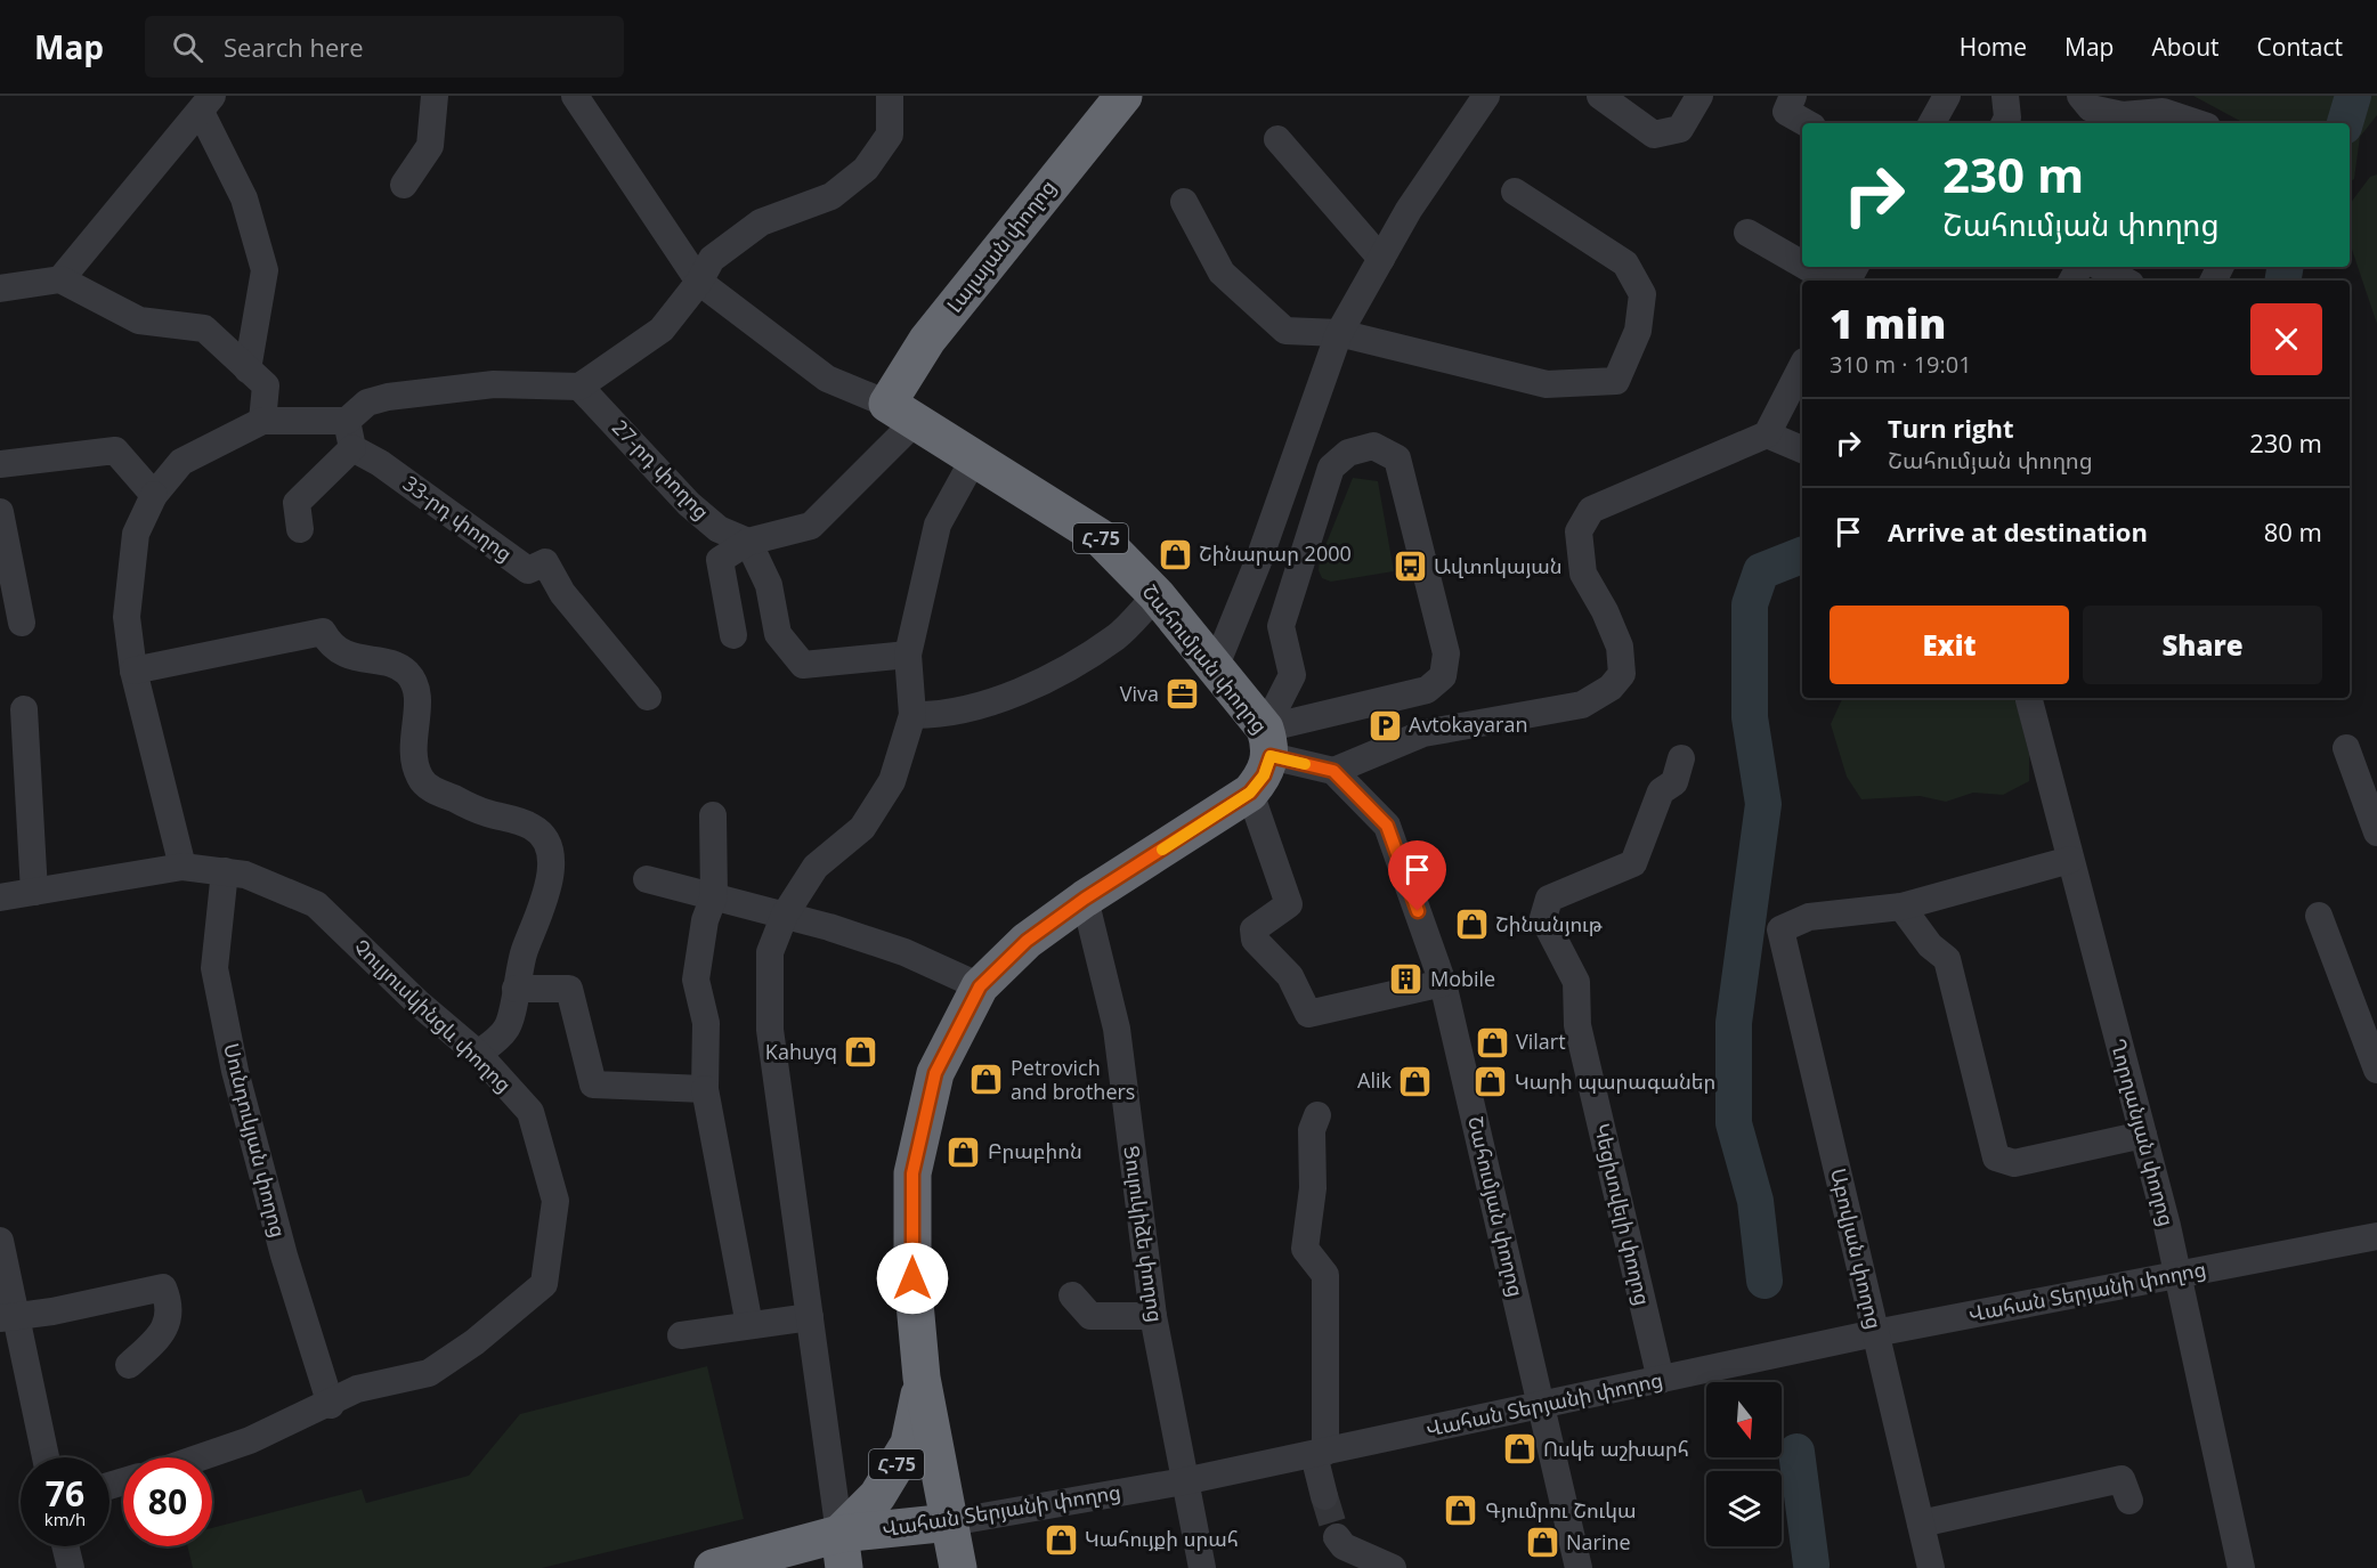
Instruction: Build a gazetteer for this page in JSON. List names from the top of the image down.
{
  "streets": {
    "highway": [
      "Լալայան փողոց",
      "Հ-75",
      "Շահումյան փողոց",
      "Վահան Տերյանի փողոց"
    ],
    "street": [
      "27-րդ փողոց",
      "33-րդ փողոց",
      "Չուլյուսկինցև փողոց",
      "Ղորղանյան փողոց",
      "Սունդուկյան փողոց",
      "Կեցխովելի փողոց",
      "Ցուլուկիձե փողոց",
      "Աբովյան փողոց"
    ]
  },
  "crossings": [
    ["Լալայան փողոց", "Շահումյան փողոց"],
    ["Հ-75", "Շահումյան փողոց"],
    ["Հ-75", "Ցուլուկիձե փողոց"],
    ["Հ-75", "Վահան Տերյանի փողոց"],
    ["Շահումյան փողոց", "Վահան Տերյանի փողոց"],
    ["Չուլյուսկինցև փողոց", "Սունդուկյան փողոց"],
    ["Ղորղանյան փողոց", "Վահան Տերյանի փողոց"],
    ["Կեցխովելի փողոց", "Վահան Տերյանի փողոց"],
    ["Ցուլուկիձե փողոց", "Վահան Տերյանի փողոց"],
    ["Աբովյան փողոց", "Վահան Տերյանի փողոց"]
  ],
  "places": {
    "shop": [
      "Շինարար 2000",
      "Շինանյութ",
      "Vilart",
      "Kahuyq",
      "Petrovich and brothers",
      "Alik",
      "Կարի պարագաներ",
      "Բրաբիոն",
      "Ոսկե աշխարհ",
      "Գյումրու Շուկա",
      "Կահույքի սրահ",
      "Narine"
    ],
    "bus stop": ["Ավտոկայան"],
    "office": ["Viva"],
    "parking": ["Avtokayaran"],
    "building": ["Mobile"]
  },
  "north": "bottom",
  "page": {
    "header": "Map",
    "search": "Search here",
    "nav": [
      "Home",
      "Map",
      "About",
      "Contact"
    ],
    "turn": ["230 m", "Շահումյան փողոց"],
    "heading": ["1 min", "310 m · 19:01"],
    "list": [
      {
        "name": "Turn right",
        "note": "Շահումյան փողոց",
        "value": "230 m"
      },
      {
        "name": "Arrive at destination",
        "value": "80 m"
      }
    ],
    "buttons": ["Exit", "Share"],
    "speed": "76 km/h",
    "limit": "80"
  }
}
